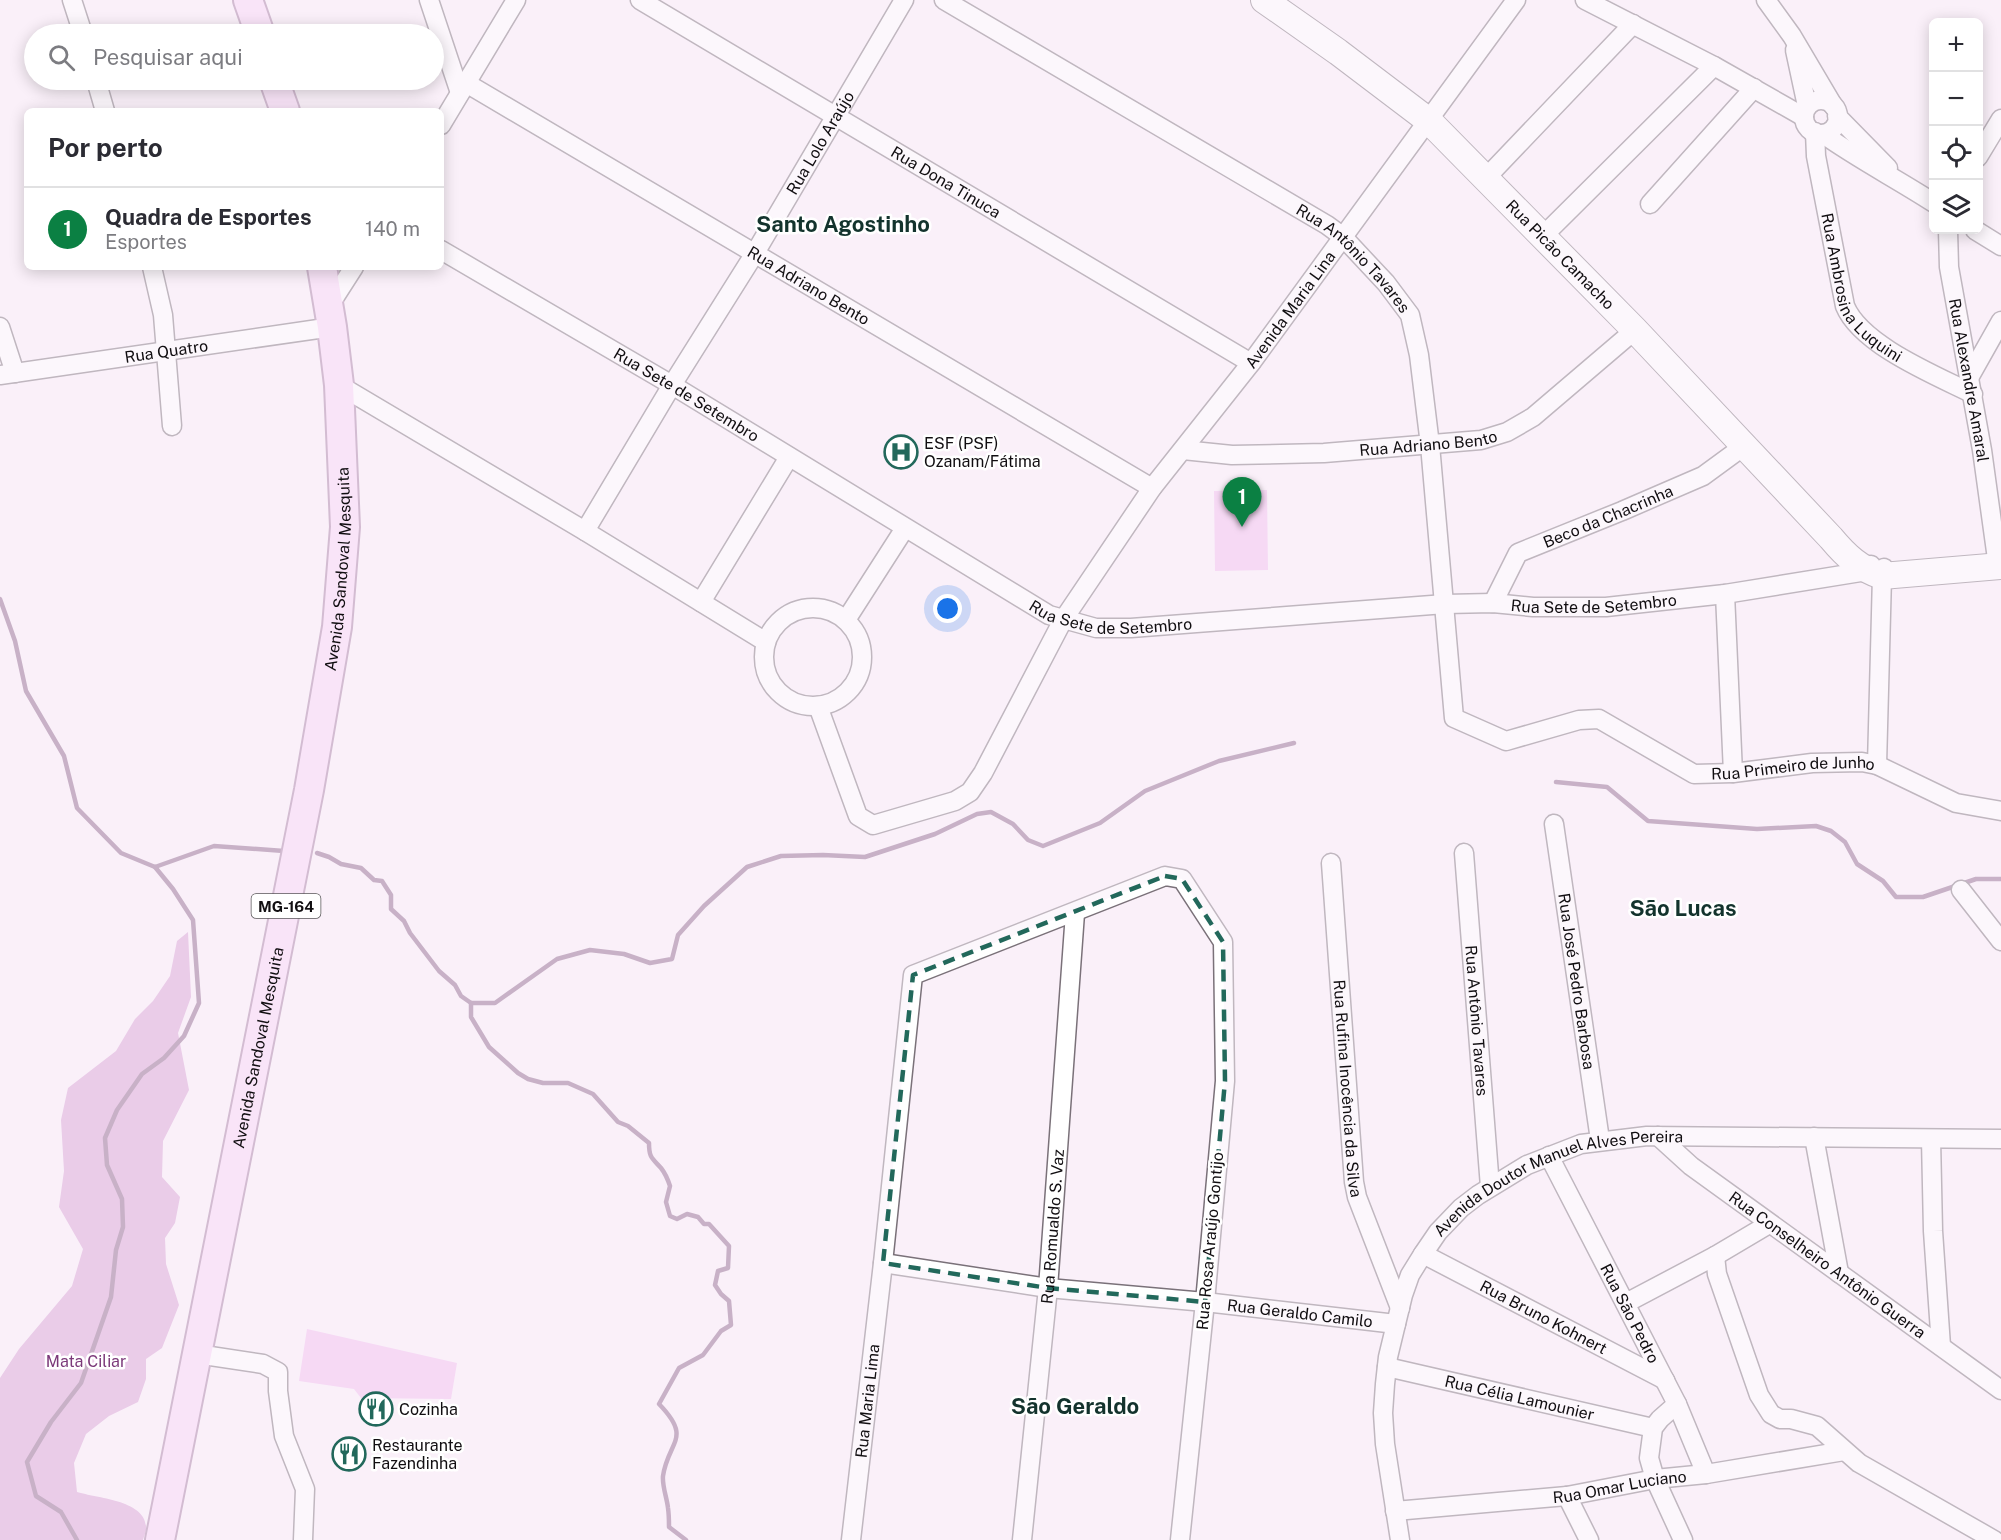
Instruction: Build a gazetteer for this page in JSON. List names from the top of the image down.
{
  "streets": {
    "main road": ["Avenida Sandoval Mesquita", "MG-164"],
    "street": [
      "Rua Lolo Araújo",
      "Rua Dona Tinuca",
      "Rua Picão Camacho",
      "Rua Antônio Tavares",
      "Rua Ambrosina Luquini",
      "Rua Adriano Bento",
      "Avenida Maria Lina",
      "Rua Quatro",
      "Rua Alexandre Amaral",
      "Rua Sete de Setembro",
      "Beco da Chacrinha",
      "Rua Primeiro de Junho",
      "Rua José Pedro Barbosa",
      "Rua Rufina Inocência da Silva",
      "Avenida Doutor Manuel Alves Pereira",
      "Rua Romualdo S. Vaz",
      "Rua Rosa Araújo Gontijo",
      "Rua Conselheiro Antônio Guerra",
      "Rua Geraldo Camilo",
      "Rua São Pedro",
      "Rua Bruno Kohnert",
      "Rua Célia Lamounier",
      "Rua Maria Lima",
      "Rua Omar Luciano"
    ]
  },
  "crossings": [
    ["Rua Lolo Araújo", "Rua Dona Tinuca"],
    ["Rua Lolo Araújo", "Rua Adriano Bento"],
    ["Rua Lolo Araújo", "Rua Sete de Setembro"],
    ["Rua Dona Tinuca", "Avenida Maria Lina"],
    ["Rua Picão Camacho", "Rua Adriano Bento"],
    ["Rua Picão Camacho", "Avenida Maria Lina"],
    ["Rua Picão Camacho", "Rua Sete de Setembro"],
    ["Rua Picão Camacho", "Beco da Chacrinha"],
    ["Rua Antônio Tavares", "Rua Adriano Bento"],
    ["Rua Antônio Tavares", "Avenida Maria Lina"],
    ["Rua Antônio Tavares", "Rua Sete de Setembro"],
    ["Rua Antônio Tavares", "Rua Primeiro de Junho"],
    ["Rua Antônio Tavares", "Avenida Doutor Manuel Alves Pereira"],
    ["Rua Ambrosina Luquini", "Rua Alexandre Amaral"],
    ["Rua Adriano Bento", "Avenida Maria Lina"],
    ["Avenida Maria Lina", "Rua Sete de Setembro"],
    ["Rua Quatro", "Avenida Sandoval Mesquita"],
    ["Rua Alexandre Amaral", "Rua Sete de Setembro"],
    ["Rua Sete de Setembro", "Beco da Chacrinha"],
    ["Rua José Pedro Barbosa", "Avenida Doutor Manuel Alves Pereira"],
    ["Rua Rufina Inocência da Silva", "Avenida Doutor Manuel Alves Pereira"],
    ["Rua Rufina Inocência da Silva", "Rua Geraldo Camilo"],
    ["Avenida Doutor Manuel Alves Pereira", "Rua Conselheiro Antônio Guerra"],
    ["Avenida Doutor Manuel Alves Pereira", "Rua Geraldo Camilo"],
    ["Avenida Doutor Manuel Alves Pereira", "Rua São Pedro"],
    ["Avenida Doutor Manuel Alves Pereira", "Rua Bruno Kohnert"],
    ["Avenida Doutor Manuel Alves Pereira", "Rua Célia Lamounier"],
    ["Avenida Doutor Manuel Alves Pereira", "Rua Omar Luciano"],
    ["Rua Romualdo S. Vaz", "Rua Rosa Araújo Gontijo"],
    ["Rua Romualdo S. Vaz", "Rua Geraldo Camilo"],
    ["Rua Romualdo S. Vaz", "Rua Maria Lima"],
    ["Rua Rosa Araújo Gontijo", "Rua Geraldo Camilo"],
    ["Rua Rosa Araújo Gontijo", "Rua Maria Lima"],
    ["Rua Geraldo Camilo", "Rua Maria Lima"],
    ["Rua São Pedro", "Rua Bruno Kohnert"],
    ["Rua São Pedro", "Rua Omar Luciano"]
  ],
  "districts": ["Santo Agostinho", "São Lucas", "São Geraldo"],
  "parks": ["Mata Ciliar"],
  "places": {
    "hospital": ["ESF (PSF) Ozanam/Fátima"],
    "restaurant": ["Cozinha", "Restaurante Fazendinha"]
  },
  "page": {
    "map_buttons": ["+", "−"],
    "search": "Pesquisar aqui",
    "heading": "Por perto",
    "list": [
      {
        "mark": "1",
        "name": "Quadra de Esportes",
        "note": "Esportes",
        "value": "140 m"
      }
    ],
    "pins": "1"
  }
}
